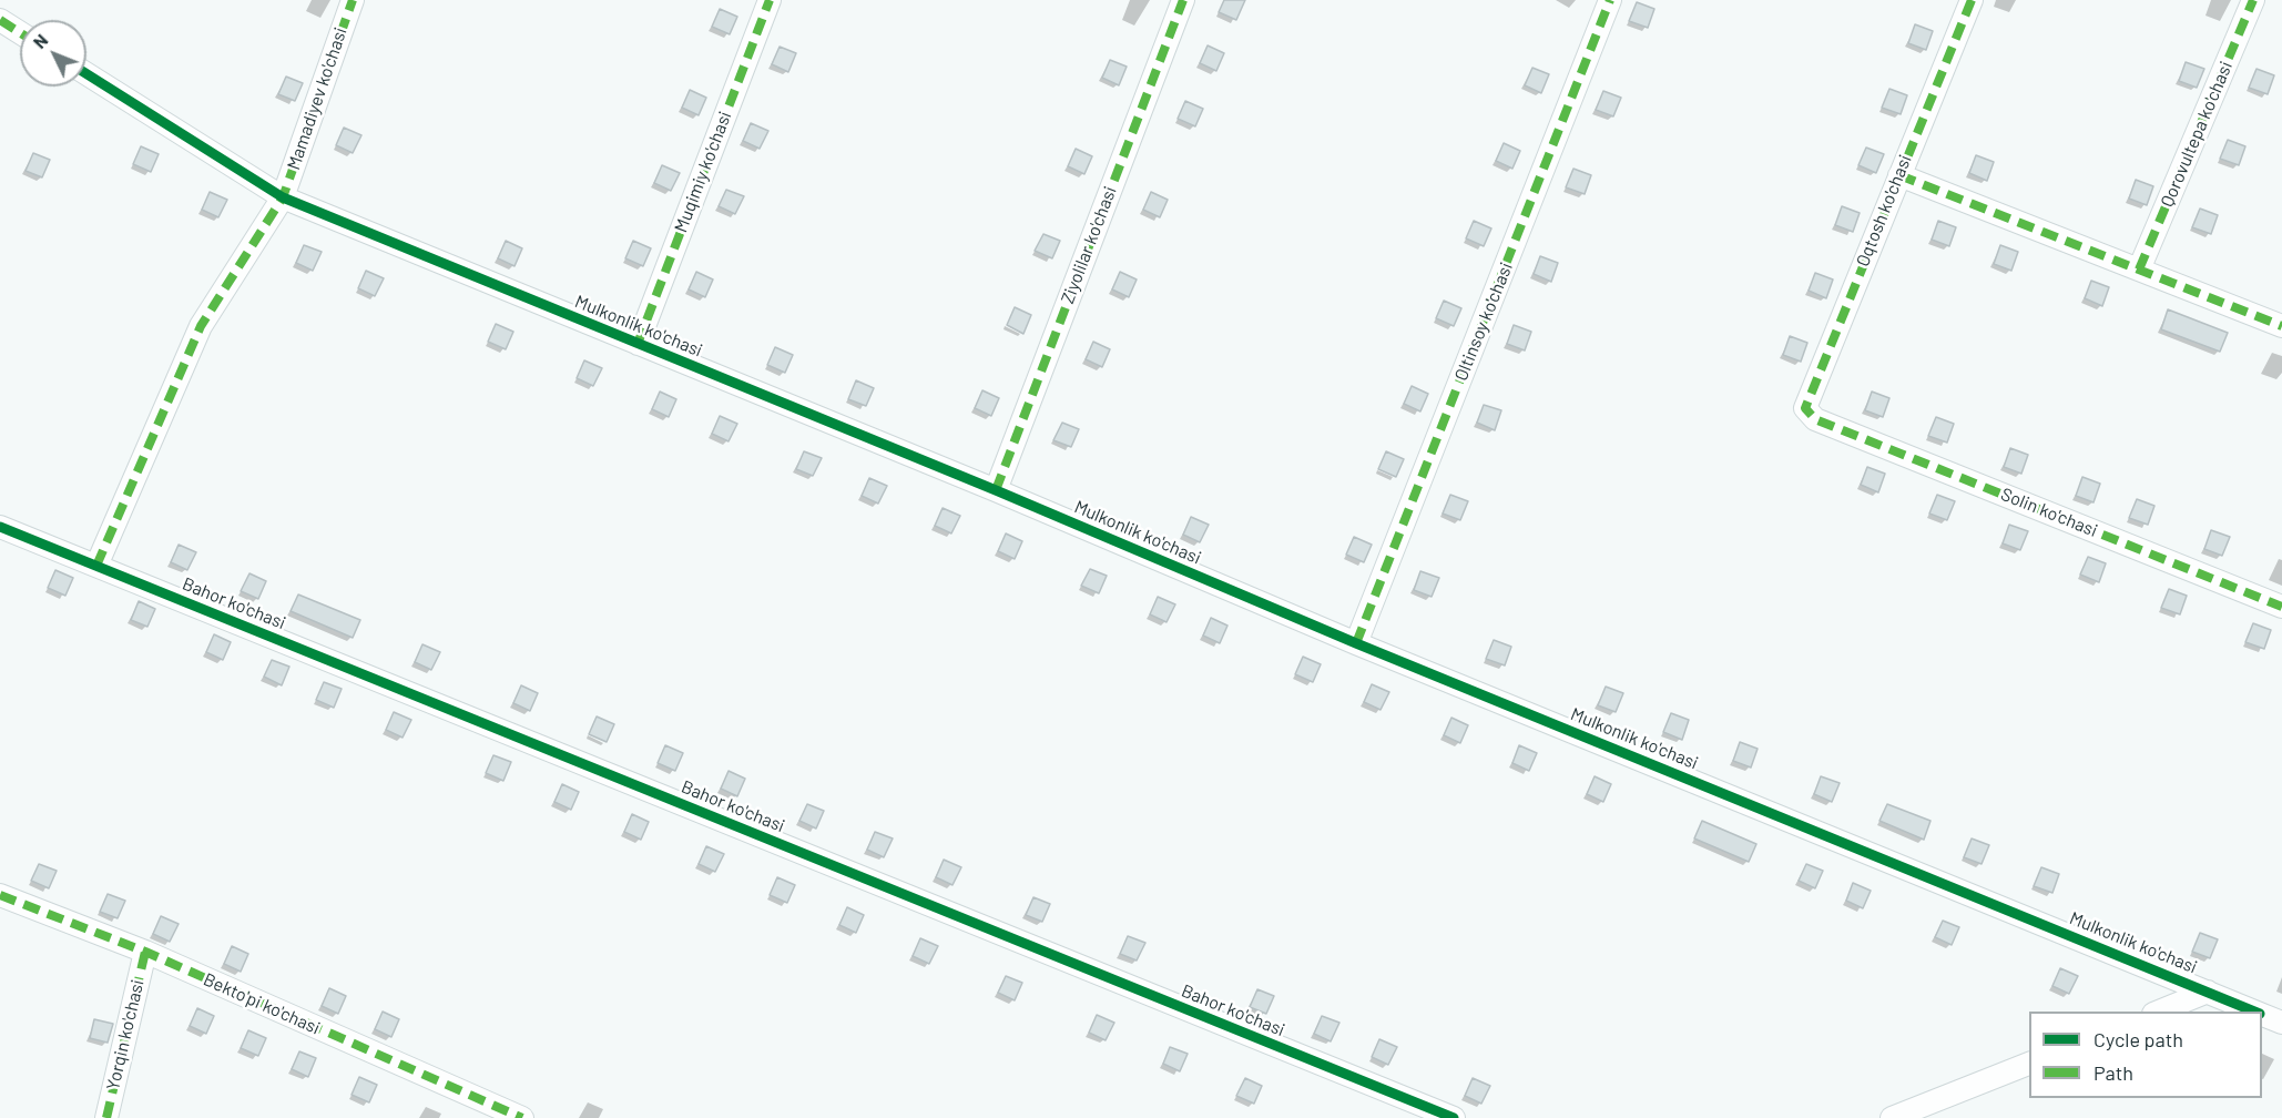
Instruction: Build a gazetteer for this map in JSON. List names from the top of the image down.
{
  "streets": {
    "street": [
      "Mamadiyev ko'chasi",
      "Qorovultepa ko'chasi",
      "Muqimiy ko'chasi",
      "Oqtosh ko'chasi",
      "Ziyolilar ko'chasi",
      "Oltinsoy ko'chasi",
      "Mulkonlik ko'chasi",
      "Solin ko'chasi",
      "Bahor ko'chasi",
      "Bekto'pi ko'chasi",
      "Yorqin ko'chasi"
    ]
  },
  "crossings": [
    ["Mamadiyev ko'chasi", "Mulkonlik ko'chasi"],
    ["Mamadiyev ko'chasi", "Bahor ko'chasi"],
    ["Muqimiy ko'chasi", "Mulkonlik ko'chasi"],
    ["Oqtosh ko'chasi", "Solin ko'chasi"],
    ["Ziyolilar ko'chasi", "Mulkonlik ko'chasi"],
    ["Oltinsoy ko'chasi", "Mulkonlik ko'chasi"],
    ["Bekto'pi ko'chasi", "Yorqin ko'chasi"]
  ],
  "legend": ["Cycle path", "Path"],
  "north": "top left"
}
